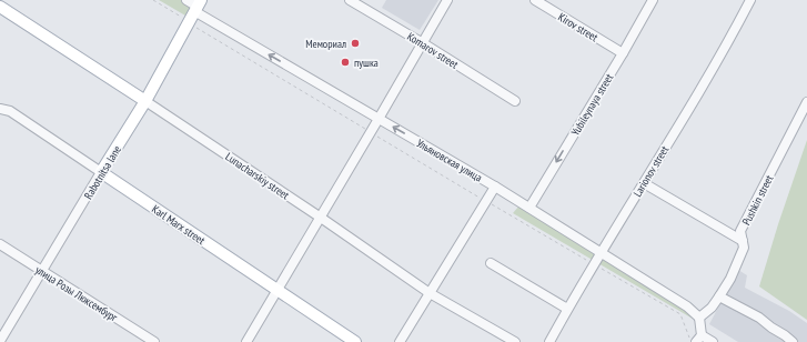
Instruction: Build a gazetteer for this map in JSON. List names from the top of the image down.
{
  "streets": {
    "main road": ["Rabotnitsa lane", "Lunacharskiy street", "Karl Marx street"],
    "street": [
      "Kirov street",
      "Komarov street",
      "Yubileynaya street",
      "Ульяновская улица",
      "Larionov street",
      "Pushkin street",
      "улица Розы Люксембург"
    ]
  },
  "crossings": [
    ["Kirov street", "Yubileynaya street"],
    ["Yubileynaya street", "Ульяновская улица"],
    ["Ульяновская улица", "Larionov street"],
    ["Ульяновская улица", "Rabotnitsa lane"],
    ["Ульяновская улица", "Pushkin street"],
    ["Rabotnitsa lane", "Lunacharskiy street"],
    ["Rabotnitsa lane", "Karl Marx street"],
    ["Rabotnitsa lane", "улица Розы Люксембург"]
  ],
  "one_way": ["Yubileynaya street", "Ульяновская улица"],
  "places": ["Мемориал", "пушка"]
}
